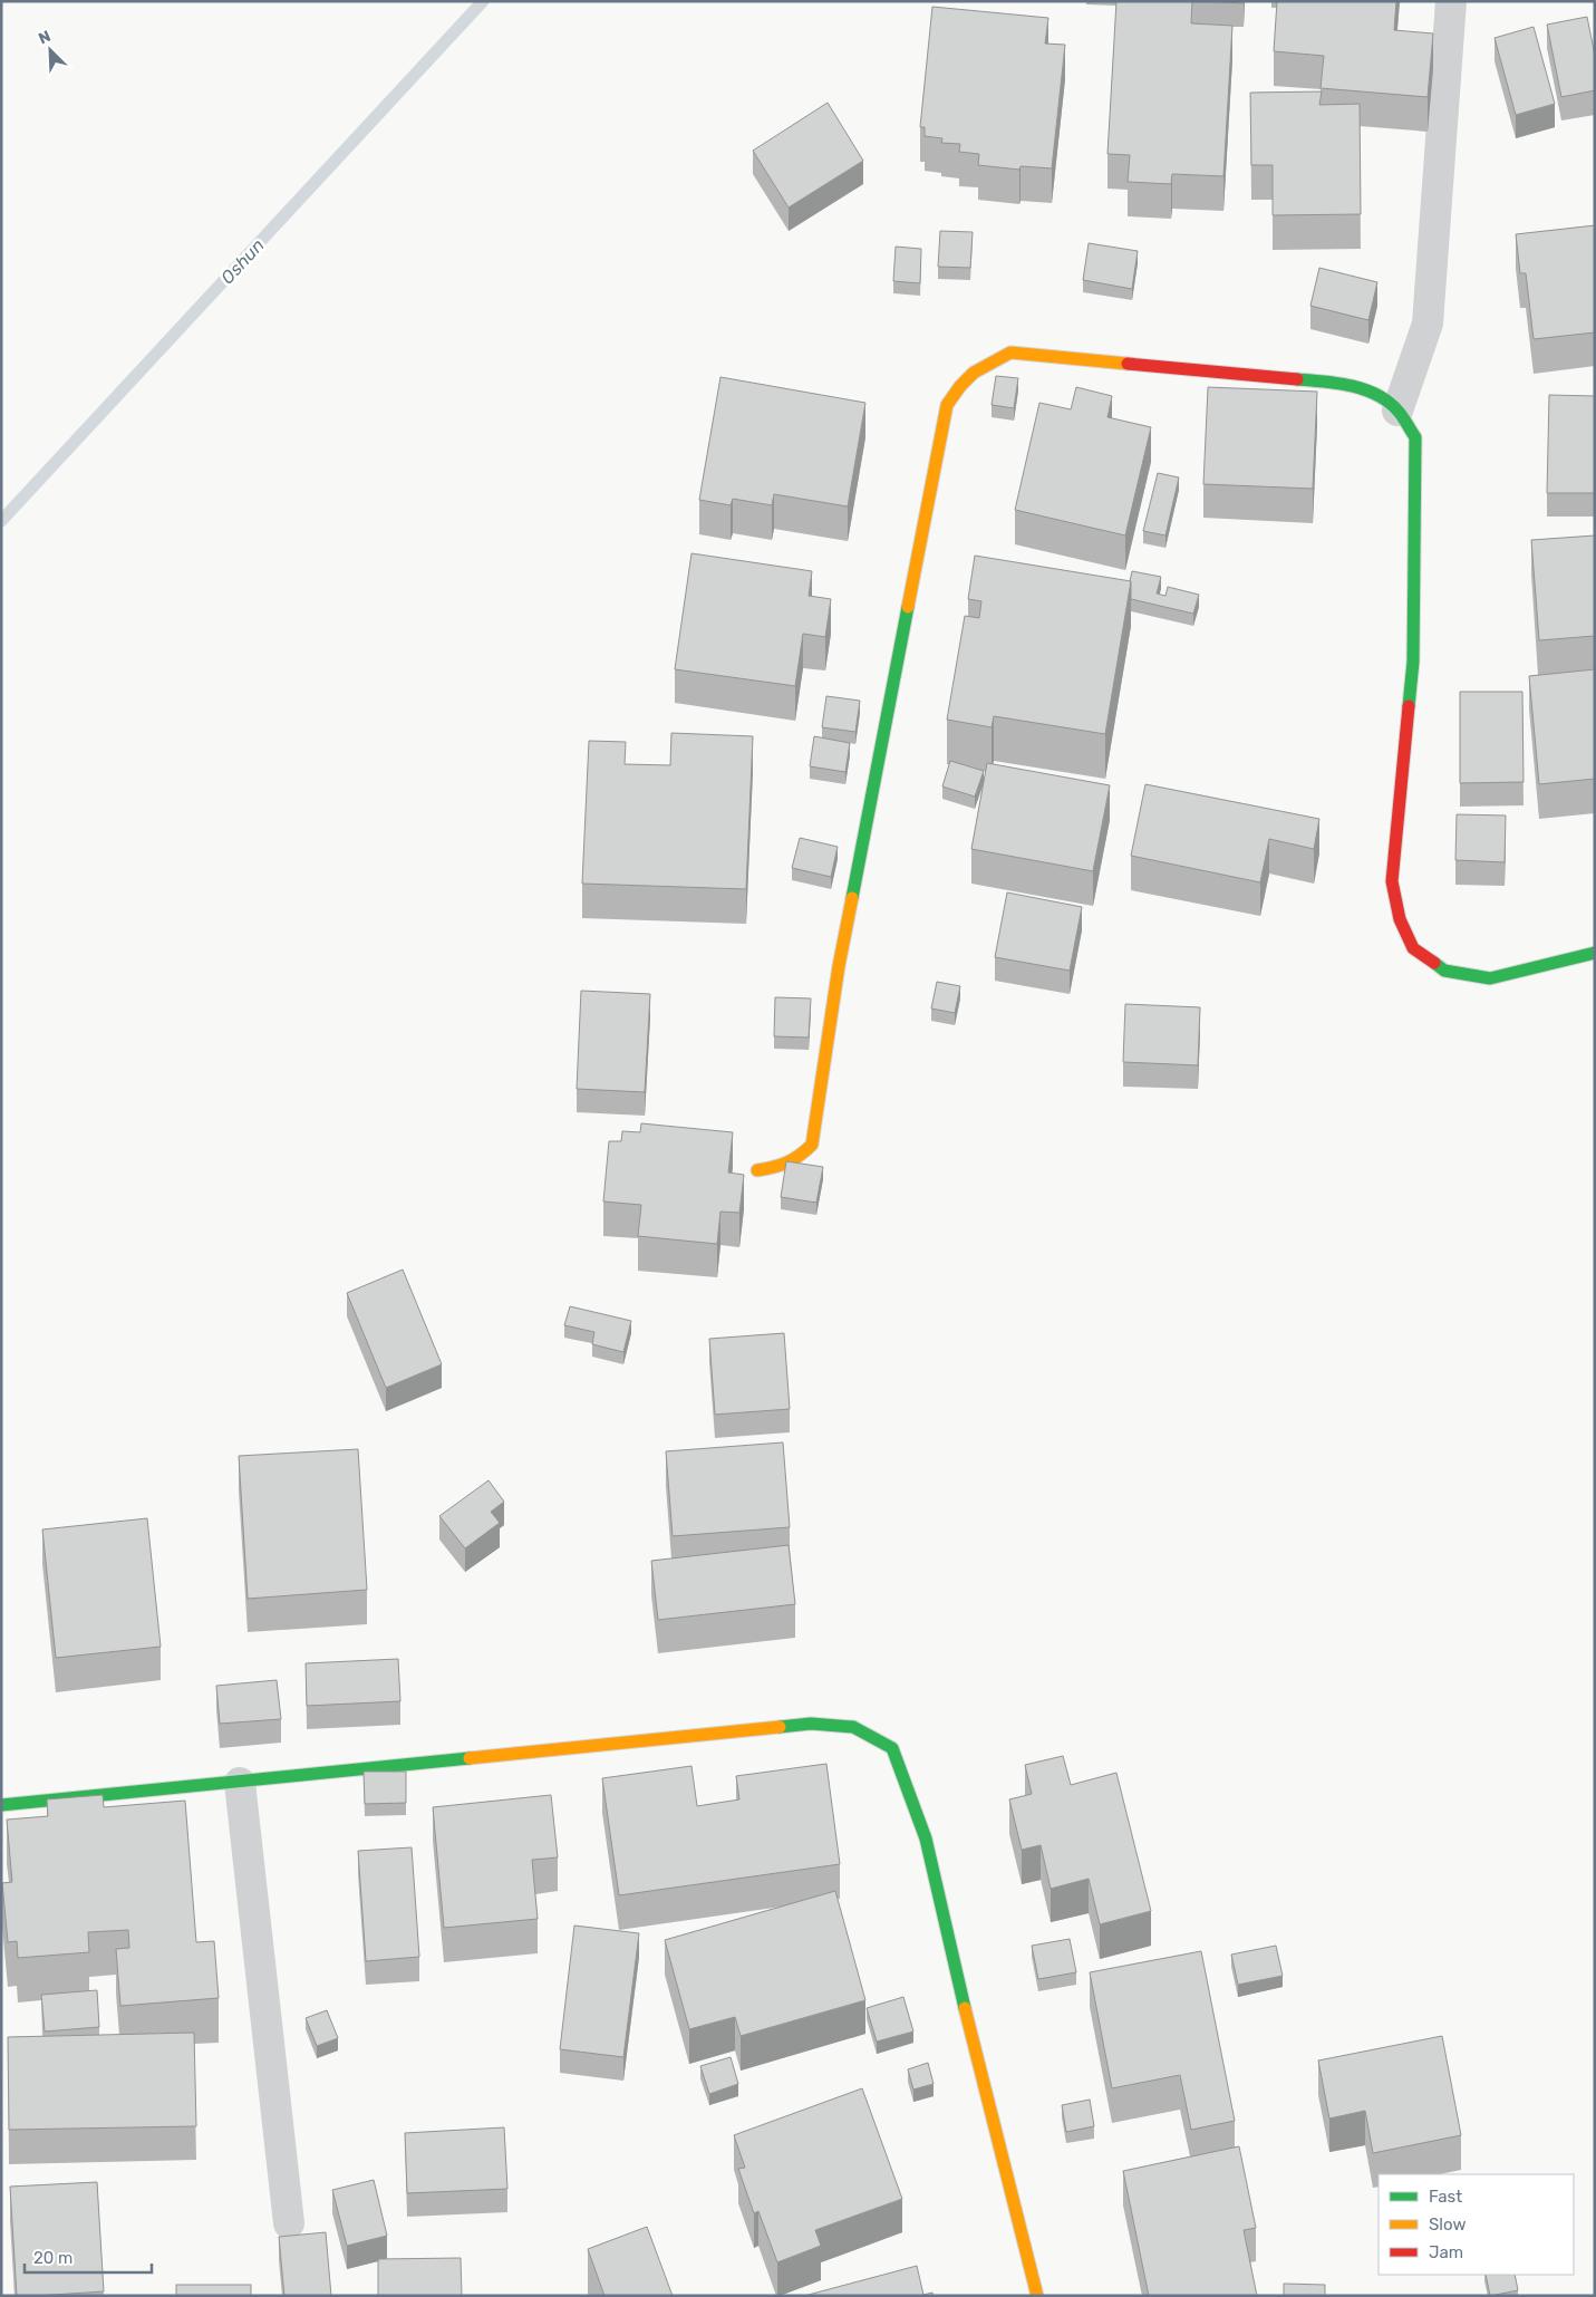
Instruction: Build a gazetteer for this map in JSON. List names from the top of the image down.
{
  "water": ["Oshun"],
  "legend": ["Fast", "Slow", "Jam"],
  "scale_bar": "20 m",
  "north": "top left"
}
